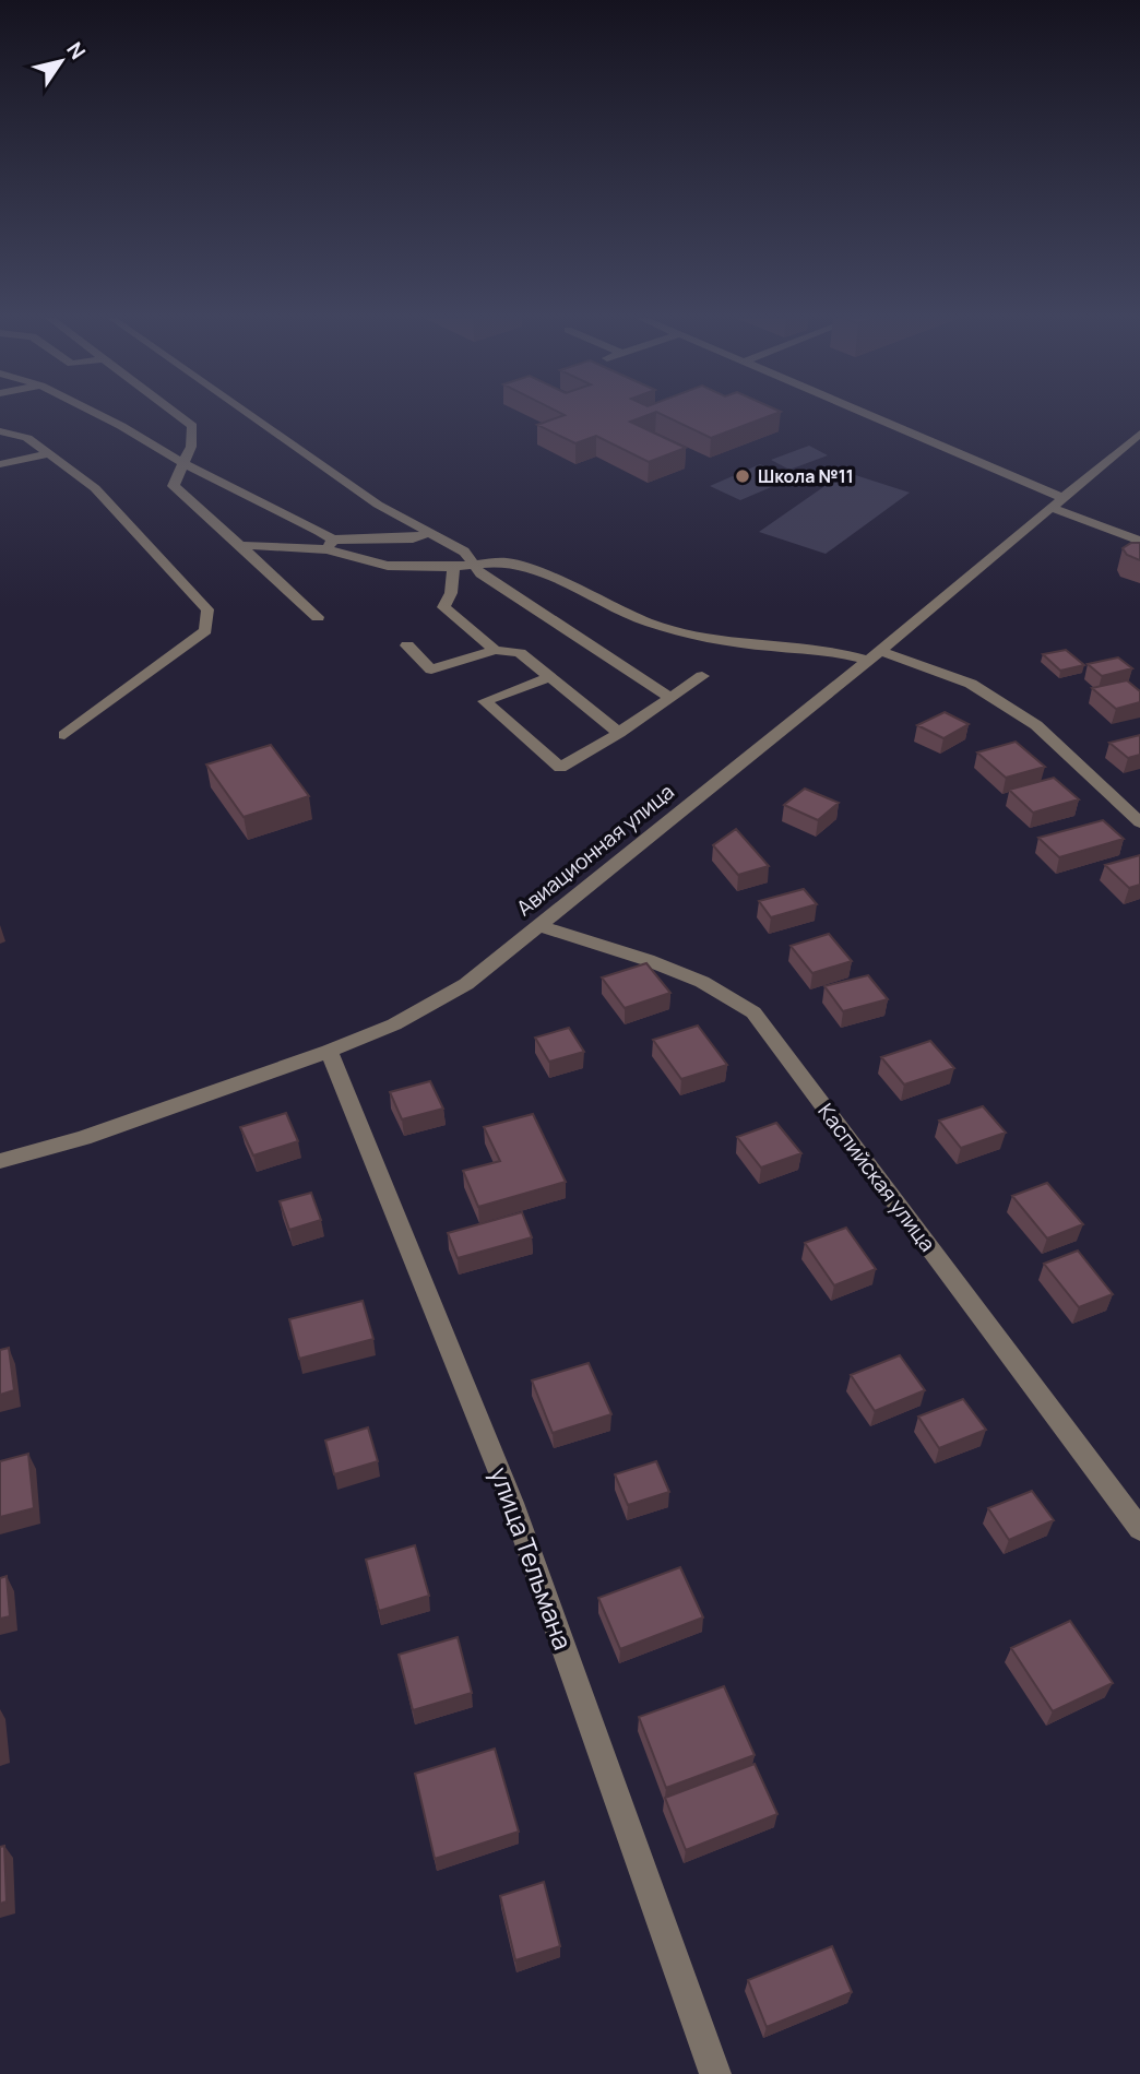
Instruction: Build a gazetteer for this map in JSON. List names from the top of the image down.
{
  "streets": {
    "street": ["Авиационная улица", "Каспийская улица", "улица Тельмана"]
  },
  "crossings": [
    ["Авиационная улица", "Каспийская улица"],
    ["Авиационная улица", "улица Тельмана"]
  ],
  "places": ["Школа №11"],
  "north": "top right"
}
